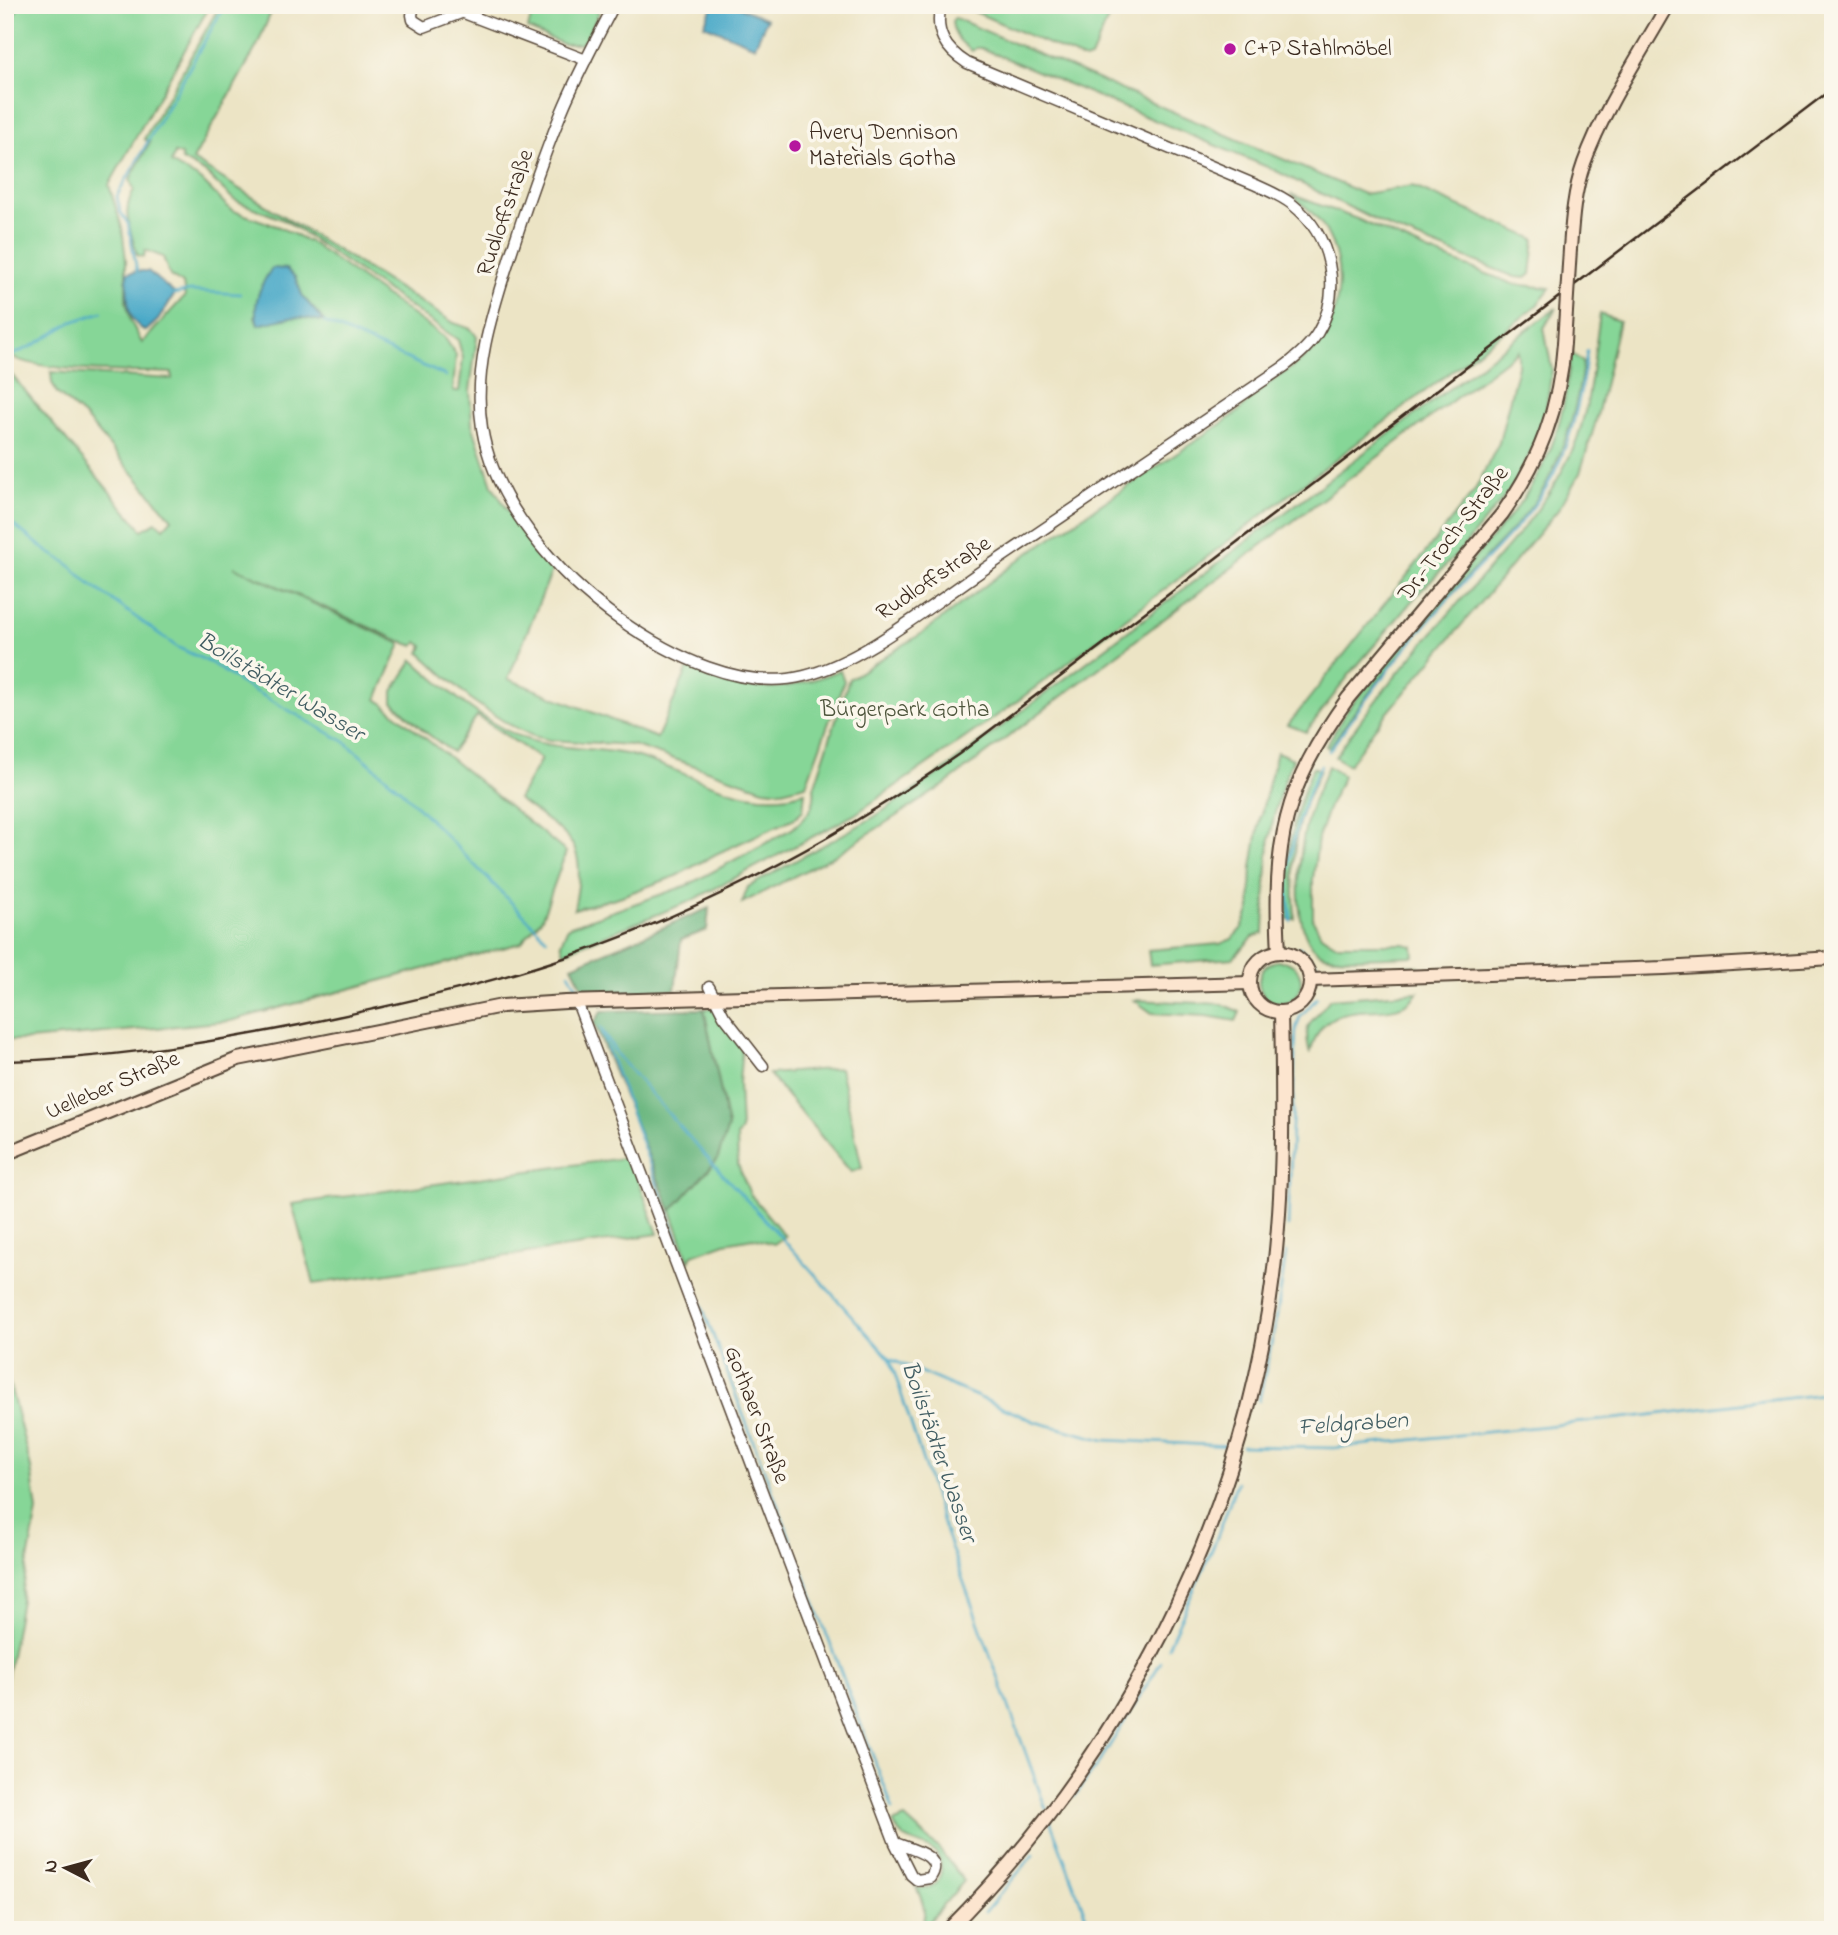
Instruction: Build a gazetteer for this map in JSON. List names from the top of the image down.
{
  "streets": {
    "main road": ["Dr.-Troch-Straße", "Uelleber Straße"],
    "street": ["Rudloffstraße", "Gothaer Straße"]
  },
  "crossings": [
    ["Dr.-Troch-Straße", "Uelleber Straße"],
    ["Uelleber Straße", "Gothaer Straße"]
  ],
  "water": ["Boilstädter Wasser", "Feldgraben"],
  "parks": ["Bürgerpark Gotha"],
  "places": ["C+P Stahlmöbel", "Avery Dennison Materials Gotha"],
  "north": "left"
}
